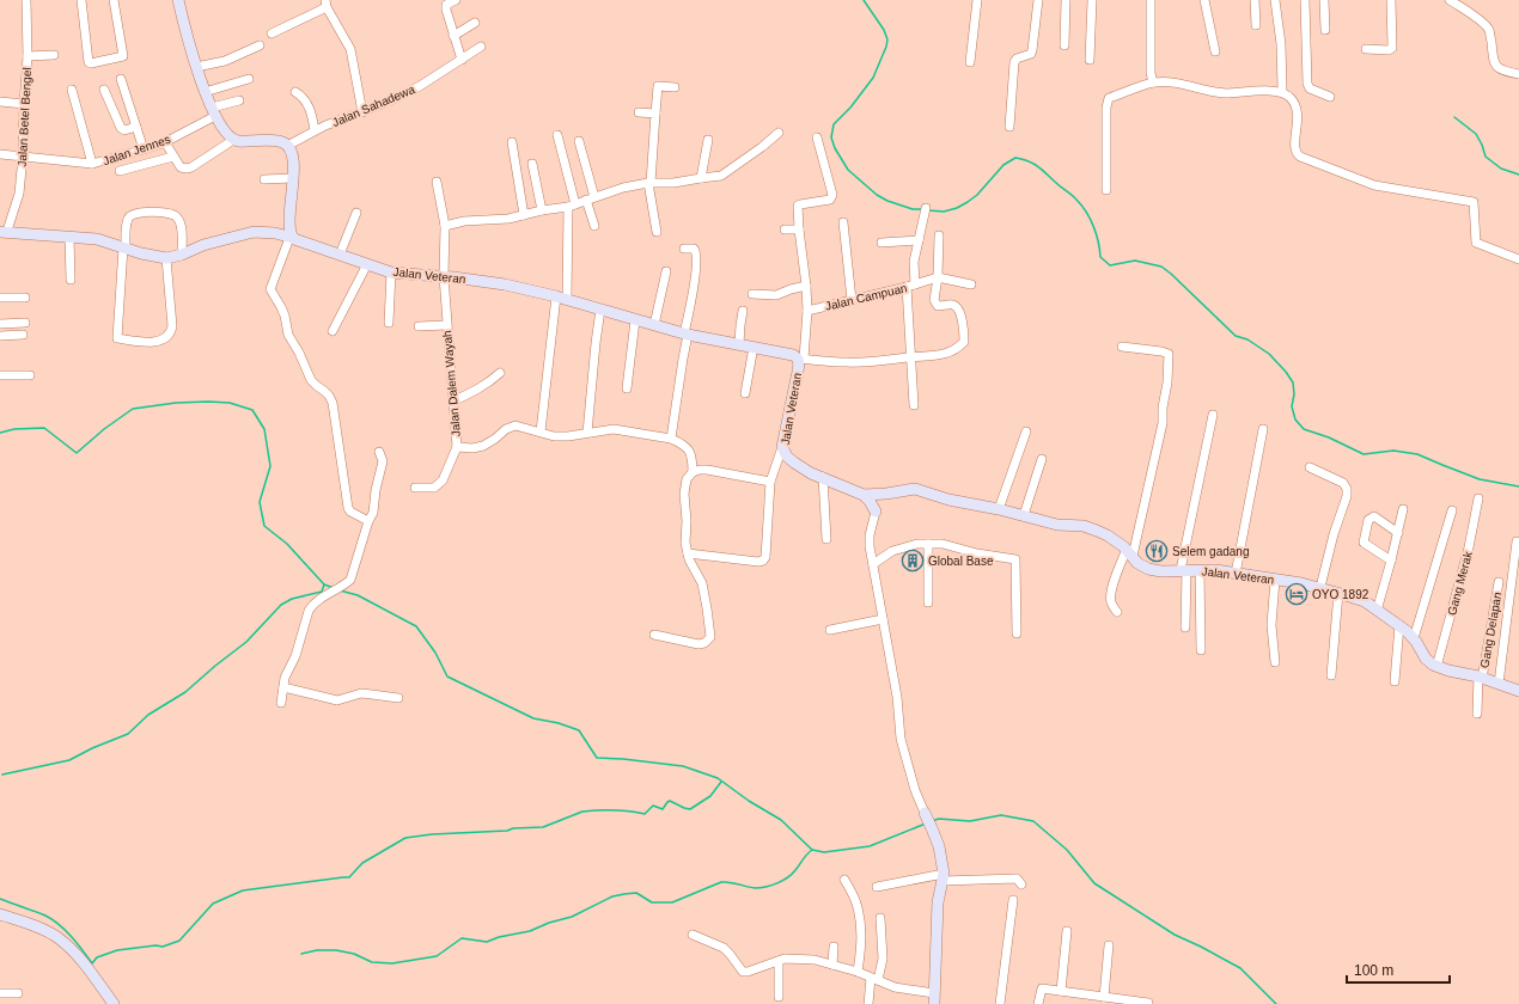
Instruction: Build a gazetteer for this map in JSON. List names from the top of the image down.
{
  "streets": {
    "street": [
      "Jalan Sahadewa",
      "Jalan Betel Bengel",
      "Jalan Jennes",
      "Jalan Veteran",
      "Jalan Campuan",
      "Jalan Dalem Wayah",
      "Gang Merak",
      "Gang Delapan"
    ]
  },
  "crossings": [
    ["Jalan Betel Bengel", "Jalan Jennes"],
    ["Jalan Veteran", "Jalan Dalem Wayah"],
    ["Jalan Veteran", "Gang Merak"]
  ],
  "places": {
    "restaurant": ["Selem gadang"],
    "building": ["Global Base"],
    "hotel": ["OYO 1892"]
  },
  "scale_bar": "100 m"
}
